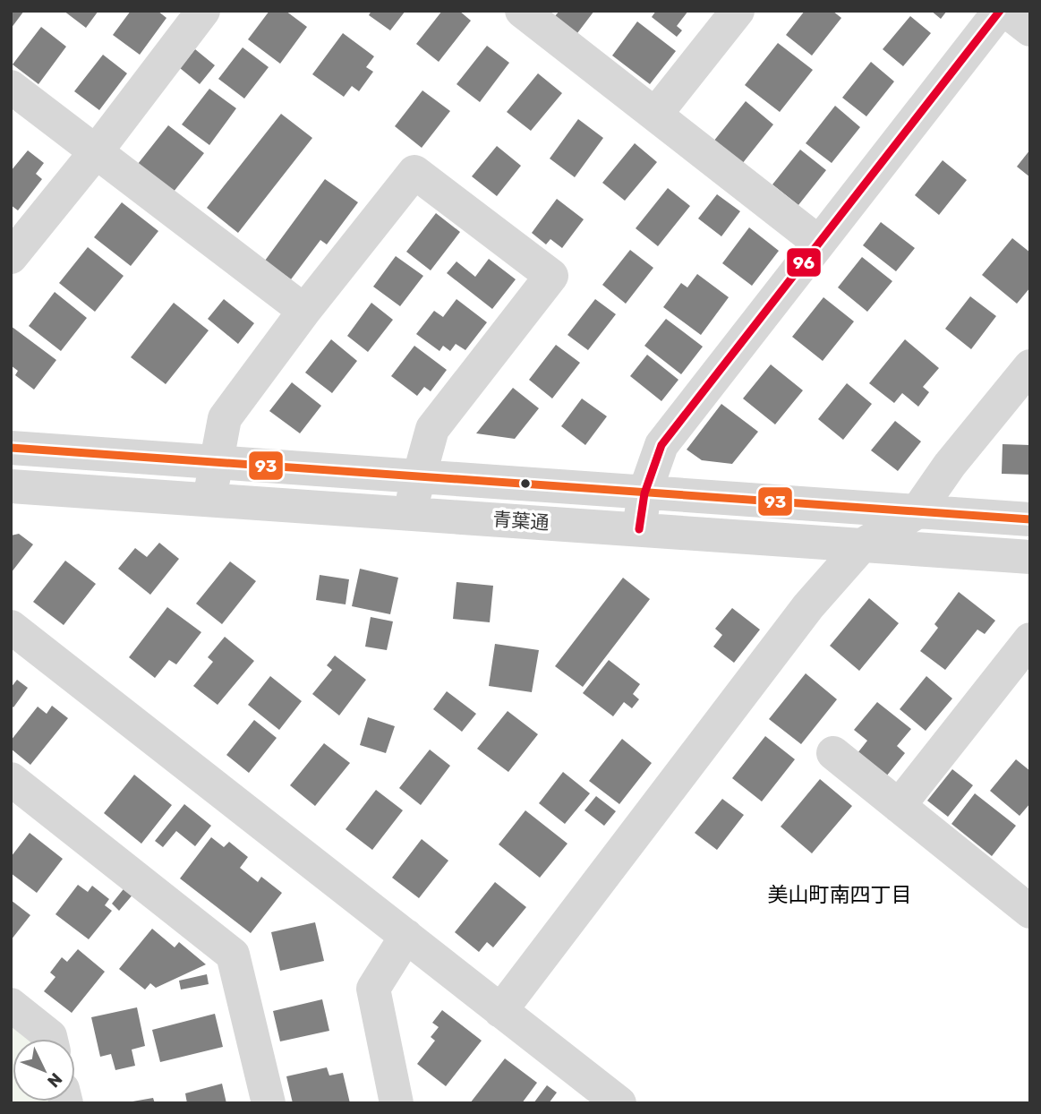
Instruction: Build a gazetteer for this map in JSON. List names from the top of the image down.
{
  "streets": {
    "street": ["青葉通"]
  },
  "districts": ["美山町南四丁目"],
  "lines": ["transit line 96", "transit line 93"],
  "north": "bottom right"
}
